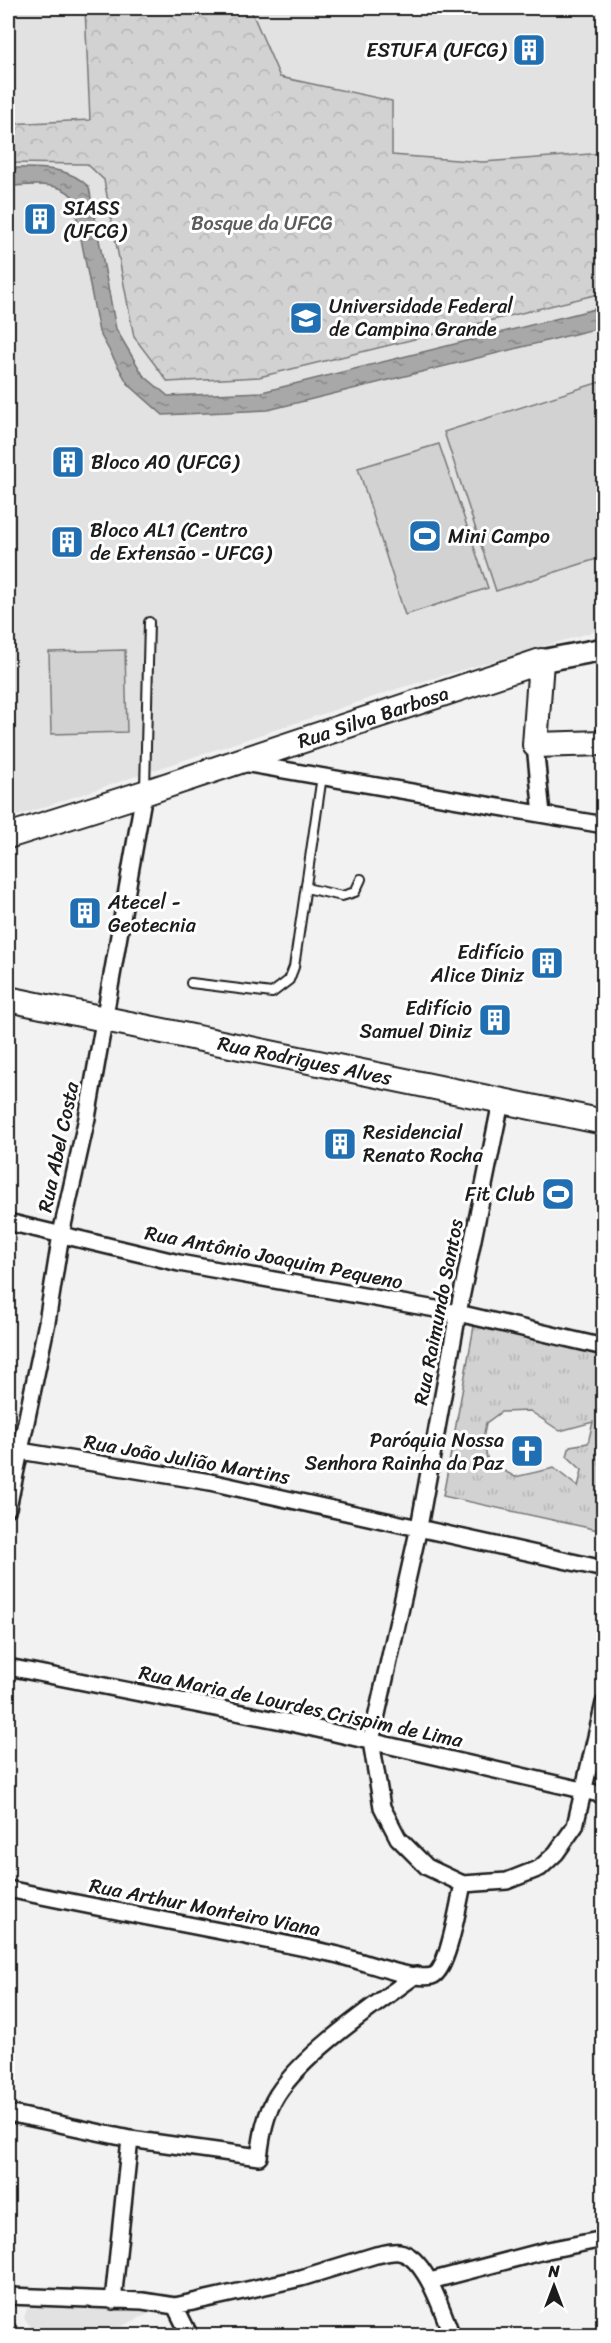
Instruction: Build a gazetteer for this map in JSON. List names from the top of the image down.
{
  "streets": {
    "main road": ["Rua Silva Barbosa", "Rua Rodrigues Alves"],
    "street": [
      "Rua Abel Costa",
      "Rua Antônio Joaquim Pequeno",
      "Rua Raimundo Santos",
      "Rua João Julião Martins",
      "Rua Maria de Lourdes Crispim de Lima",
      "Rua Arthur Monteiro Viana"
    ]
  },
  "crossings": [
    ["Rua Silva Barbosa", "Rua Abel Costa"],
    ["Rua Rodrigues Alves", "Rua Abel Costa"],
    ["Rua Rodrigues Alves", "Rua Raimundo Santos"],
    ["Rua Abel Costa", "Rua Antônio Joaquim Pequeno"],
    ["Rua Abel Costa", "Rua João Julião Martins"],
    ["Rua Antônio Joaquim Pequeno", "Rua Raimundo Santos"],
    ["Rua Raimundo Santos", "Rua João Julião Martins"],
    ["Rua Raimundo Santos", "Rua Maria de Lourdes Crispim de Lima"]
  ],
  "parks": ["Bosque da UFCG"],
  "places": {
    "building": [
      "ESTUFA (UFCG)",
      "SIASS (UFCG)",
      "Bloco AO (UFCG)",
      "Bloco AL1 (Centro de Extensão - UFCG)",
      "Atecel - Geotecnia",
      "Edifício Alice Diniz",
      "Edifício Samuel Diniz",
      "Residencial Renato Rocha"
    ],
    "school or university": ["Universidade Federal de Campina Grande"],
    "sports": ["Mini Campo", "Fit Club"],
    "church": ["Paróquia Nossa Senhora Rainha da Paz"]
  },
  "north": "top"
}
